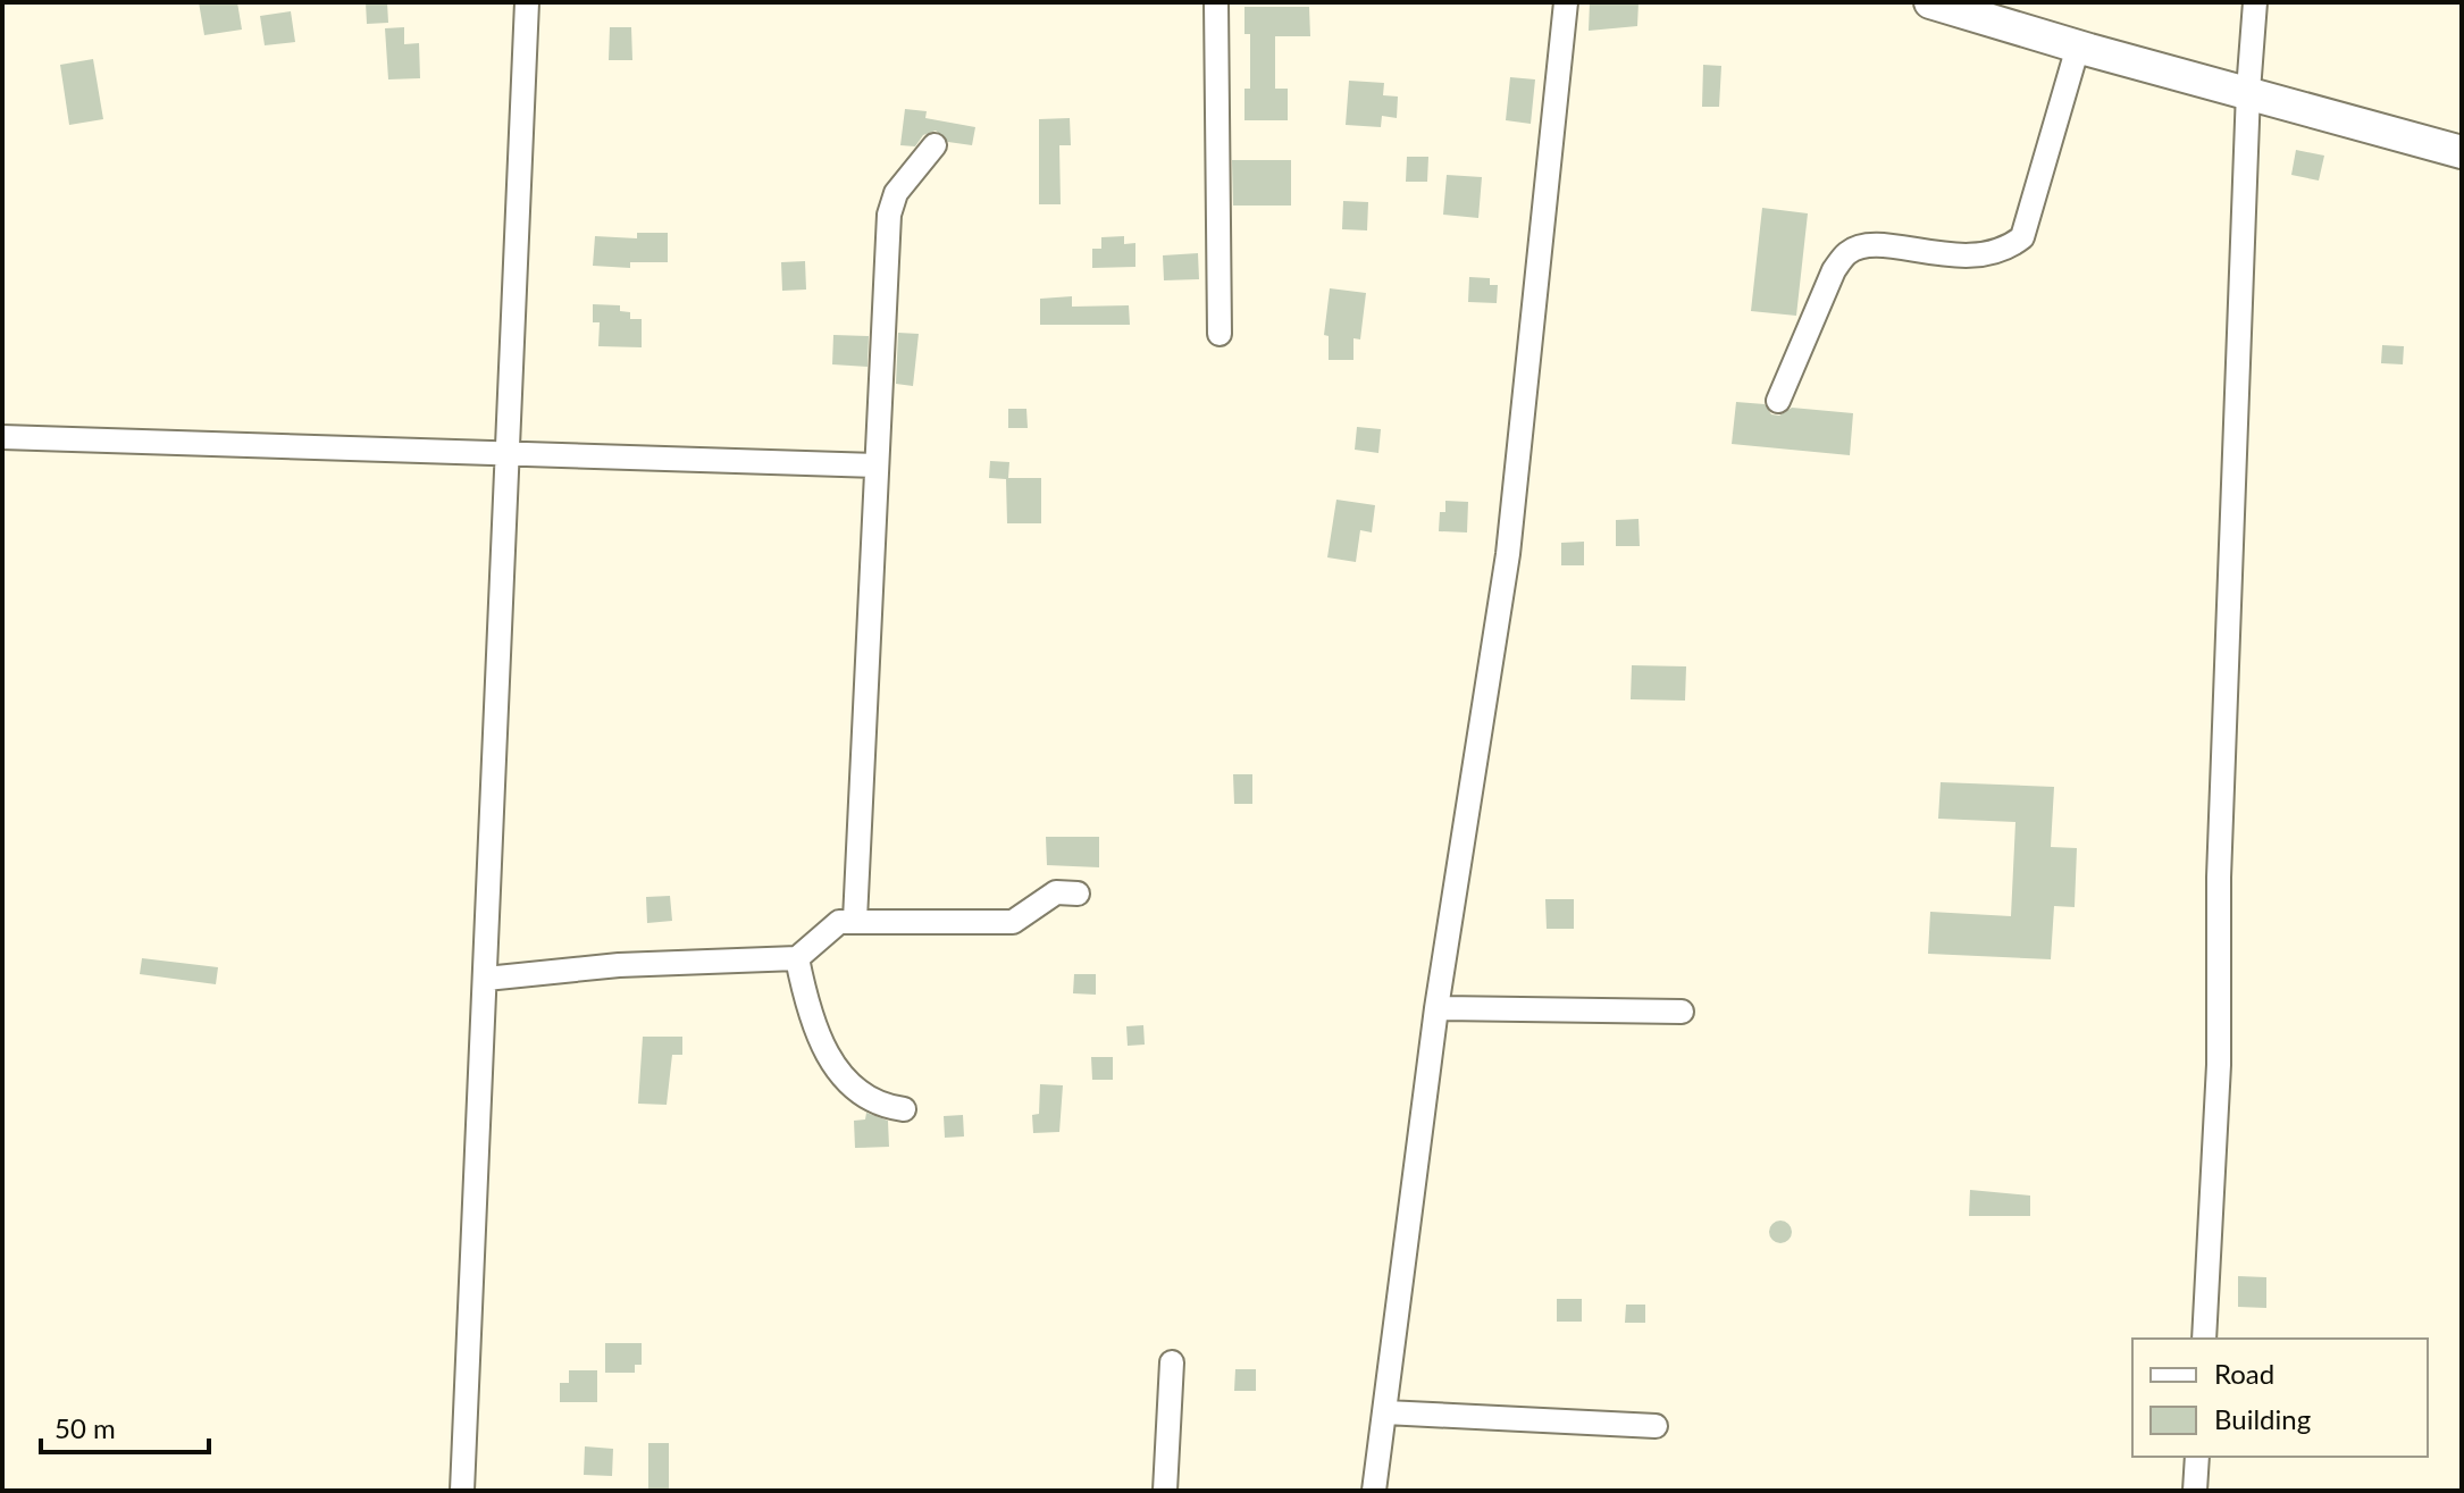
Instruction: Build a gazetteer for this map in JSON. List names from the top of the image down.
{
  "legend": ["Road", "Building"],
  "scale_bar": "50 m"
}
